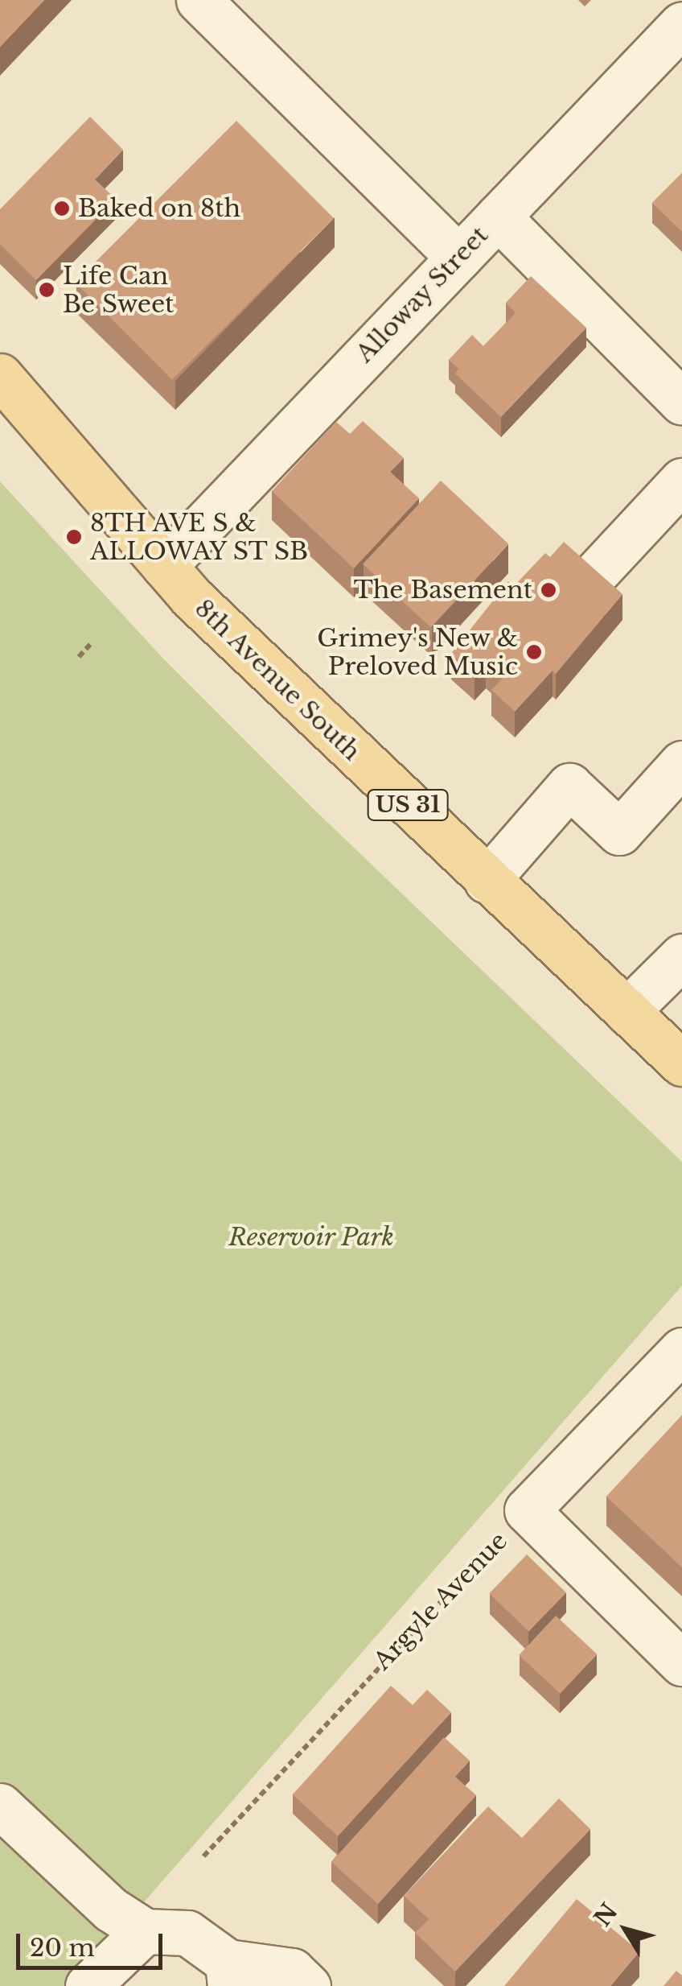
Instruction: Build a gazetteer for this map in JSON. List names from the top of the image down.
{
  "streets": {
    "main road": ["8th Avenue South", "US 31"],
    "street": ["Alloway Street", "Argyle Avenue"]
  },
  "crossings": [
    ["Alloway Street", "8th Avenue South"]
  ],
  "parks": ["Reservoir Park"],
  "places": [
    "Baked on 8th",
    "Life Can Be Sweet",
    "8TH AVE S & ALLOWAY ST SB",
    "The Basement",
    "Grimey's New & Preloved Music"
  ],
  "scale_bar": "20 m",
  "north": "top left"
}
